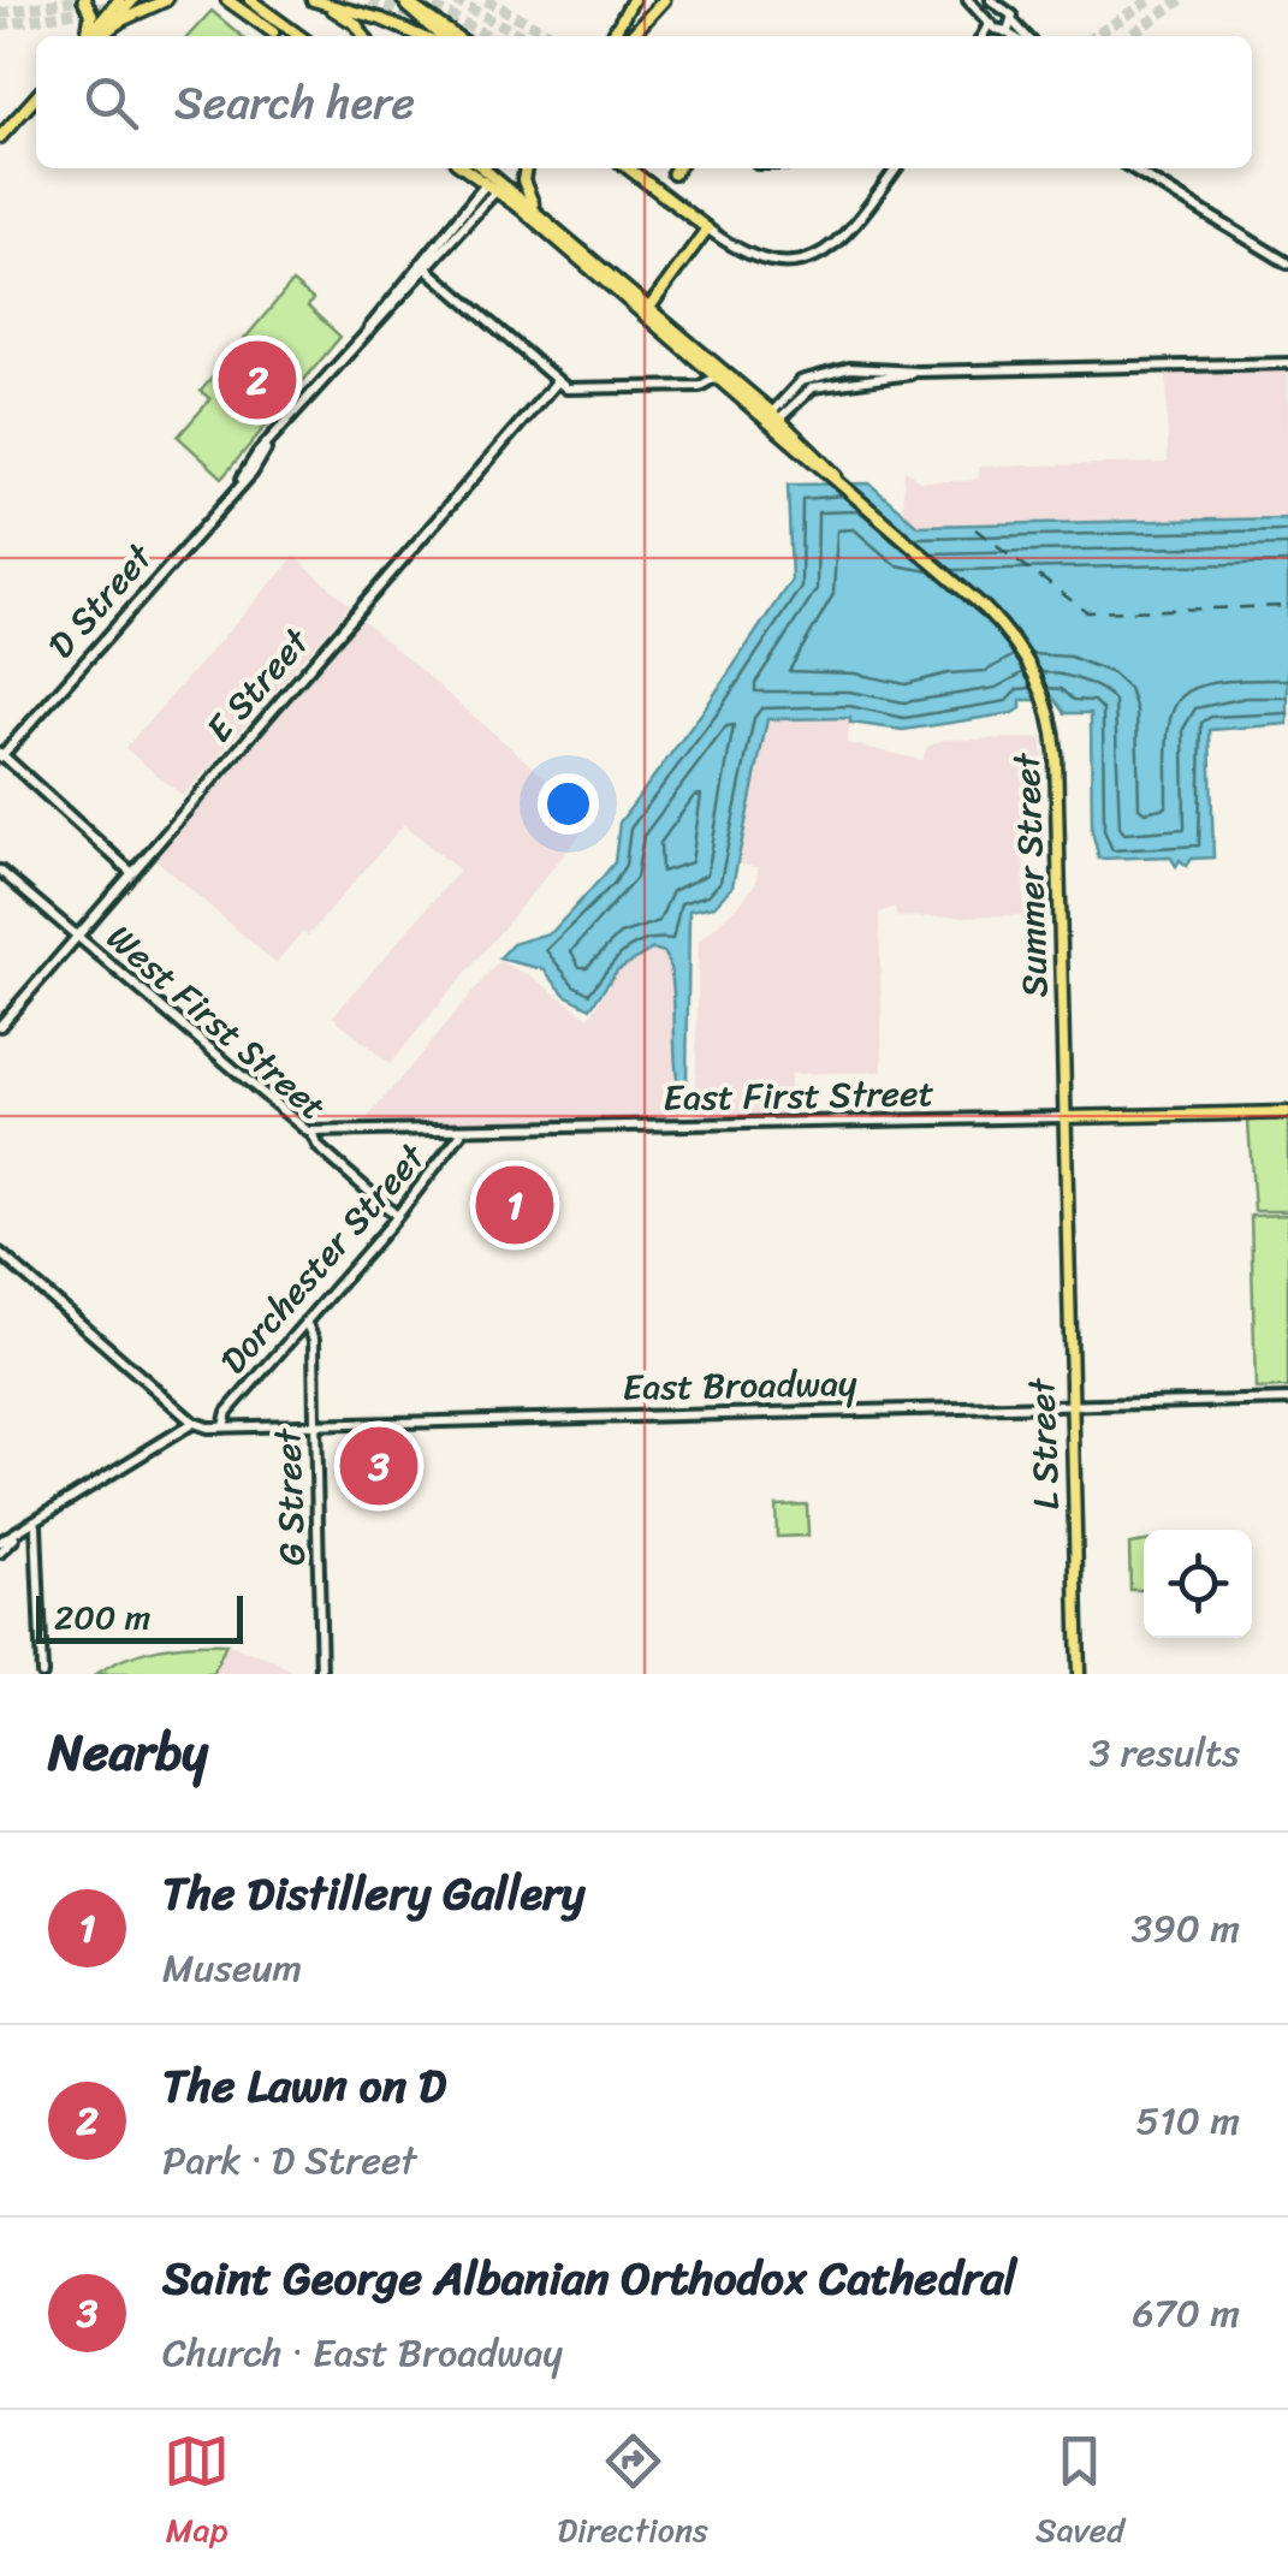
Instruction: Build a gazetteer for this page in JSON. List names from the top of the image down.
{
  "streets": {
    "main road": [
      "D Street",
      "E Street",
      "Summer Street",
      "West First Street",
      "East First Street",
      "Dorchester Street",
      "East Broadway",
      "L Street",
      "G Street"
    ]
  },
  "crossings": [
    ["D Street", "Summer Street"],
    ["E Street", "West First Street"],
    ["Summer Street", "East First Street"],
    ["Summer Street", "L Street"],
    ["West First Street", "East First Street"],
    ["West First Street", "Dorchester Street"],
    ["East First Street", "Dorchester Street"],
    ["Dorchester Street", "East Broadway"],
    ["Dorchester Street", "G Street"],
    ["East Broadway", "L Street"],
    ["East Broadway", "G Street"]
  ],
  "scale_bar": "200 m",
  "page": {
    "search": "Search here",
    "pins": ["2", "1", "3"],
    "scale": "200 m",
    "heading": ["Nearby", "3 results"],
    "list": [
      {
        "mark": "1",
        "name": "The Distillery Gallery",
        "note": "Museum",
        "value": "390 m"
      },
      {
        "mark": "2",
        "name": "The Lawn on D",
        "note": "Park · D Street",
        "value": "510 m"
      },
      {
        "mark": "3",
        "name": "Saint George Albanian Orthodox Cathedral",
        "note": "Church · East Broadway",
        "value": "670 m"
      }
    ],
    "nav": ["Map", "Directions", "Saved"]
  }
}
